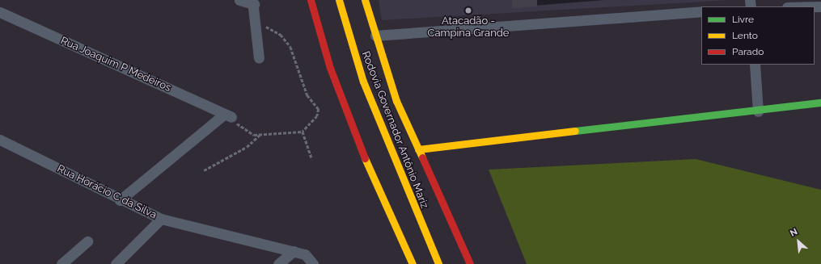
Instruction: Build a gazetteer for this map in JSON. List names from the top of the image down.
{
  "streets": {
    "main road": ["Rodovia Governador Antônio Mariz"],
    "street": ["Rua Joaquim P Medeiros", "Rua Horácio C da Silva"]
  },
  "places": ["Atacadão - Campina Grande"],
  "legend": ["Livre", "Lento", "Parado"],
  "north": "top left"
}
